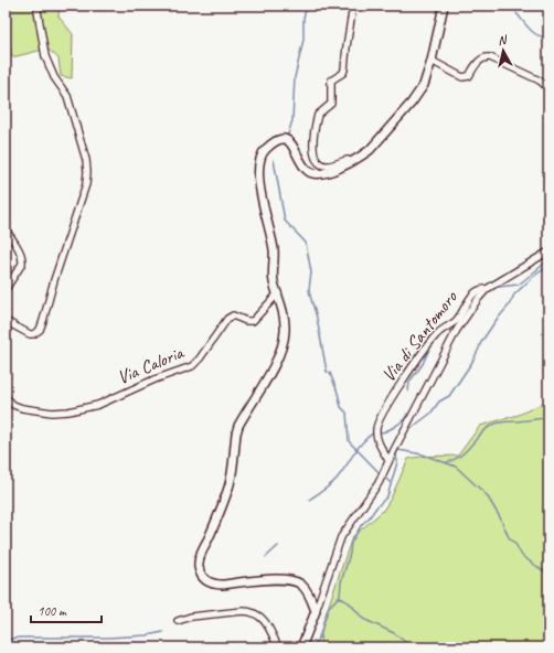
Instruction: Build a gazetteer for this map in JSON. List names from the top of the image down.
{
  "streets": {
    "main road": ["Via di Santomoro"],
    "street": ["Via Caloria"]
  },
  "scale_bar": "100 m",
  "north": "top"
}
